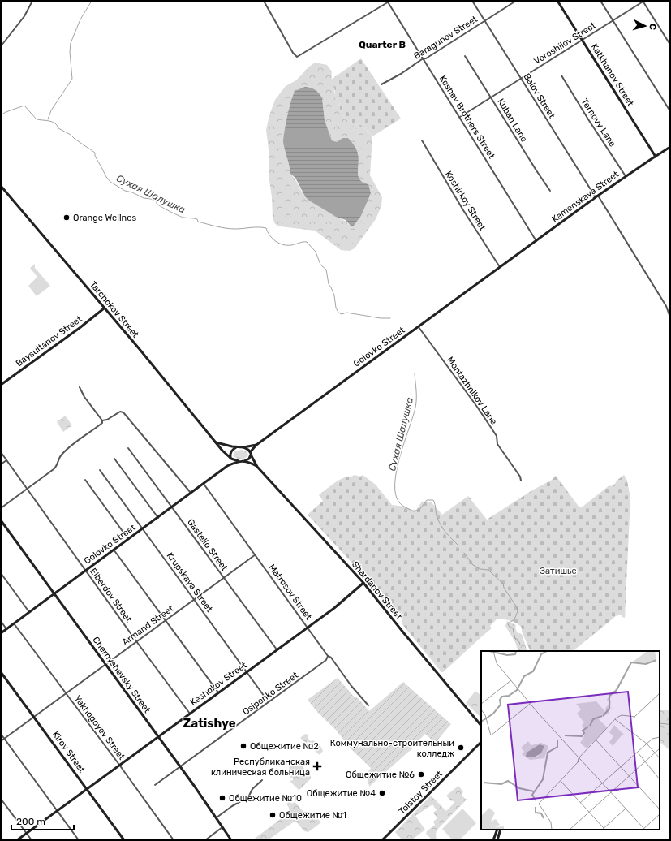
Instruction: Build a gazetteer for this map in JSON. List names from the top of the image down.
{
  "streets": {
    "street": [
      "Baragunov Street",
      "Voroshilov Street",
      "Katkhanov Street",
      "Balov Street",
      "Keshev Brothers Street",
      "Kuban Lane",
      "Ternovy Lane",
      "Kamenskaya Street",
      "Koshirkoy Street",
      "Tarchokov Street",
      "Baysultanov Street",
      "Golovko Street",
      "Montazhnikov Lane",
      "Gastello Street",
      "Krupskaya Street",
      "Shardanov Street",
      "Matrosov Street",
      "Elberdov Street",
      "Armand Street",
      "Chernyshevsky Street",
      "Keshokov Street",
      "Osipenko Street",
      "Yakhogoyev Street",
      "Kirov Street",
      "Tolstoy Street"
    ]
  },
  "crossings": [
    ["Baragunov Street", "Balov Street"],
    ["Baragunov Street", "Keshev Brothers Street"],
    ["Voroshilov Street", "Katkhanov Street"],
    ["Voroshilov Street", "Balov Street"],
    ["Voroshilov Street", "Keshev Brothers Street"],
    ["Voroshilov Street", "Kuban Lane"],
    ["Katkhanov Street", "Kamenskaya Street"],
    ["Balov Street", "Kamenskaya Street"],
    ["Keshev Brothers Street", "Kamenskaya Street"],
    ["Ternovy Lane", "Kamenskaya Street"],
    ["Kamenskaya Street", "Golovko Street"],
    ["Koshirkoy Street", "Golovko Street"],
    ["Tarchokov Street", "Baysultanov Street"],
    ["Golovko Street", "Montazhnikov Lane"],
    ["Golovko Street", "Gastello Street"],
    ["Golovko Street", "Krupskaya Street"],
    ["Golovko Street", "Matrosov Street"],
    ["Golovko Street", "Elberdov Street"],
    ["Golovko Street", "Chernyshevsky Street"],
    ["Golovko Street", "Yakhogoyev Street"],
    ["Gastello Street", "Armand Street"],
    ["Gastello Street", "Keshokov Street"],
    ["Krupskaya Street", "Armand Street"],
    ["Krupskaya Street", "Keshokov Street"],
    ["Krupskaya Street", "Osipenko Street"],
    ["Shardanov Street", "Keshokov Street"],
    ["Matrosov Street", "Armand Street"],
    ["Matrosov Street", "Keshokov Street"],
    ["Matrosov Street", "Osipenko Street"],
    ["Elberdov Street", "Armand Street"],
    ["Elberdov Street", "Keshokov Street"],
    ["Armand Street", "Chernyshevsky Street"],
    ["Armand Street", "Yakhogoyev Street"],
    ["Armand Street", "Kirov Street"],
    ["Chernyshevsky Street", "Keshokov Street"],
    ["Chernyshevsky Street", "Osipenko Street"],
    ["Keshokov Street", "Yakhogoyev Street"],
    ["Keshokov Street", "Kirov Street"]
  ],
  "districts": ["Quarter B", "Zatishye"],
  "water": ["Сухая Шалушка"],
  "parks": ["Затишье"],
  "places": {
    "other": [
      "Orange Wellnes",
      "Общежитие №2",
      "Коммунально-строительный колледж",
      "Общежитие №6",
      "Общежитие №4",
      "Общежитие №10",
      "Общежитие №1"
    ],
    "health": ["Республиканская клиническая больница"]
  },
  "scale_bar": "200 m",
  "north": "right"
}
